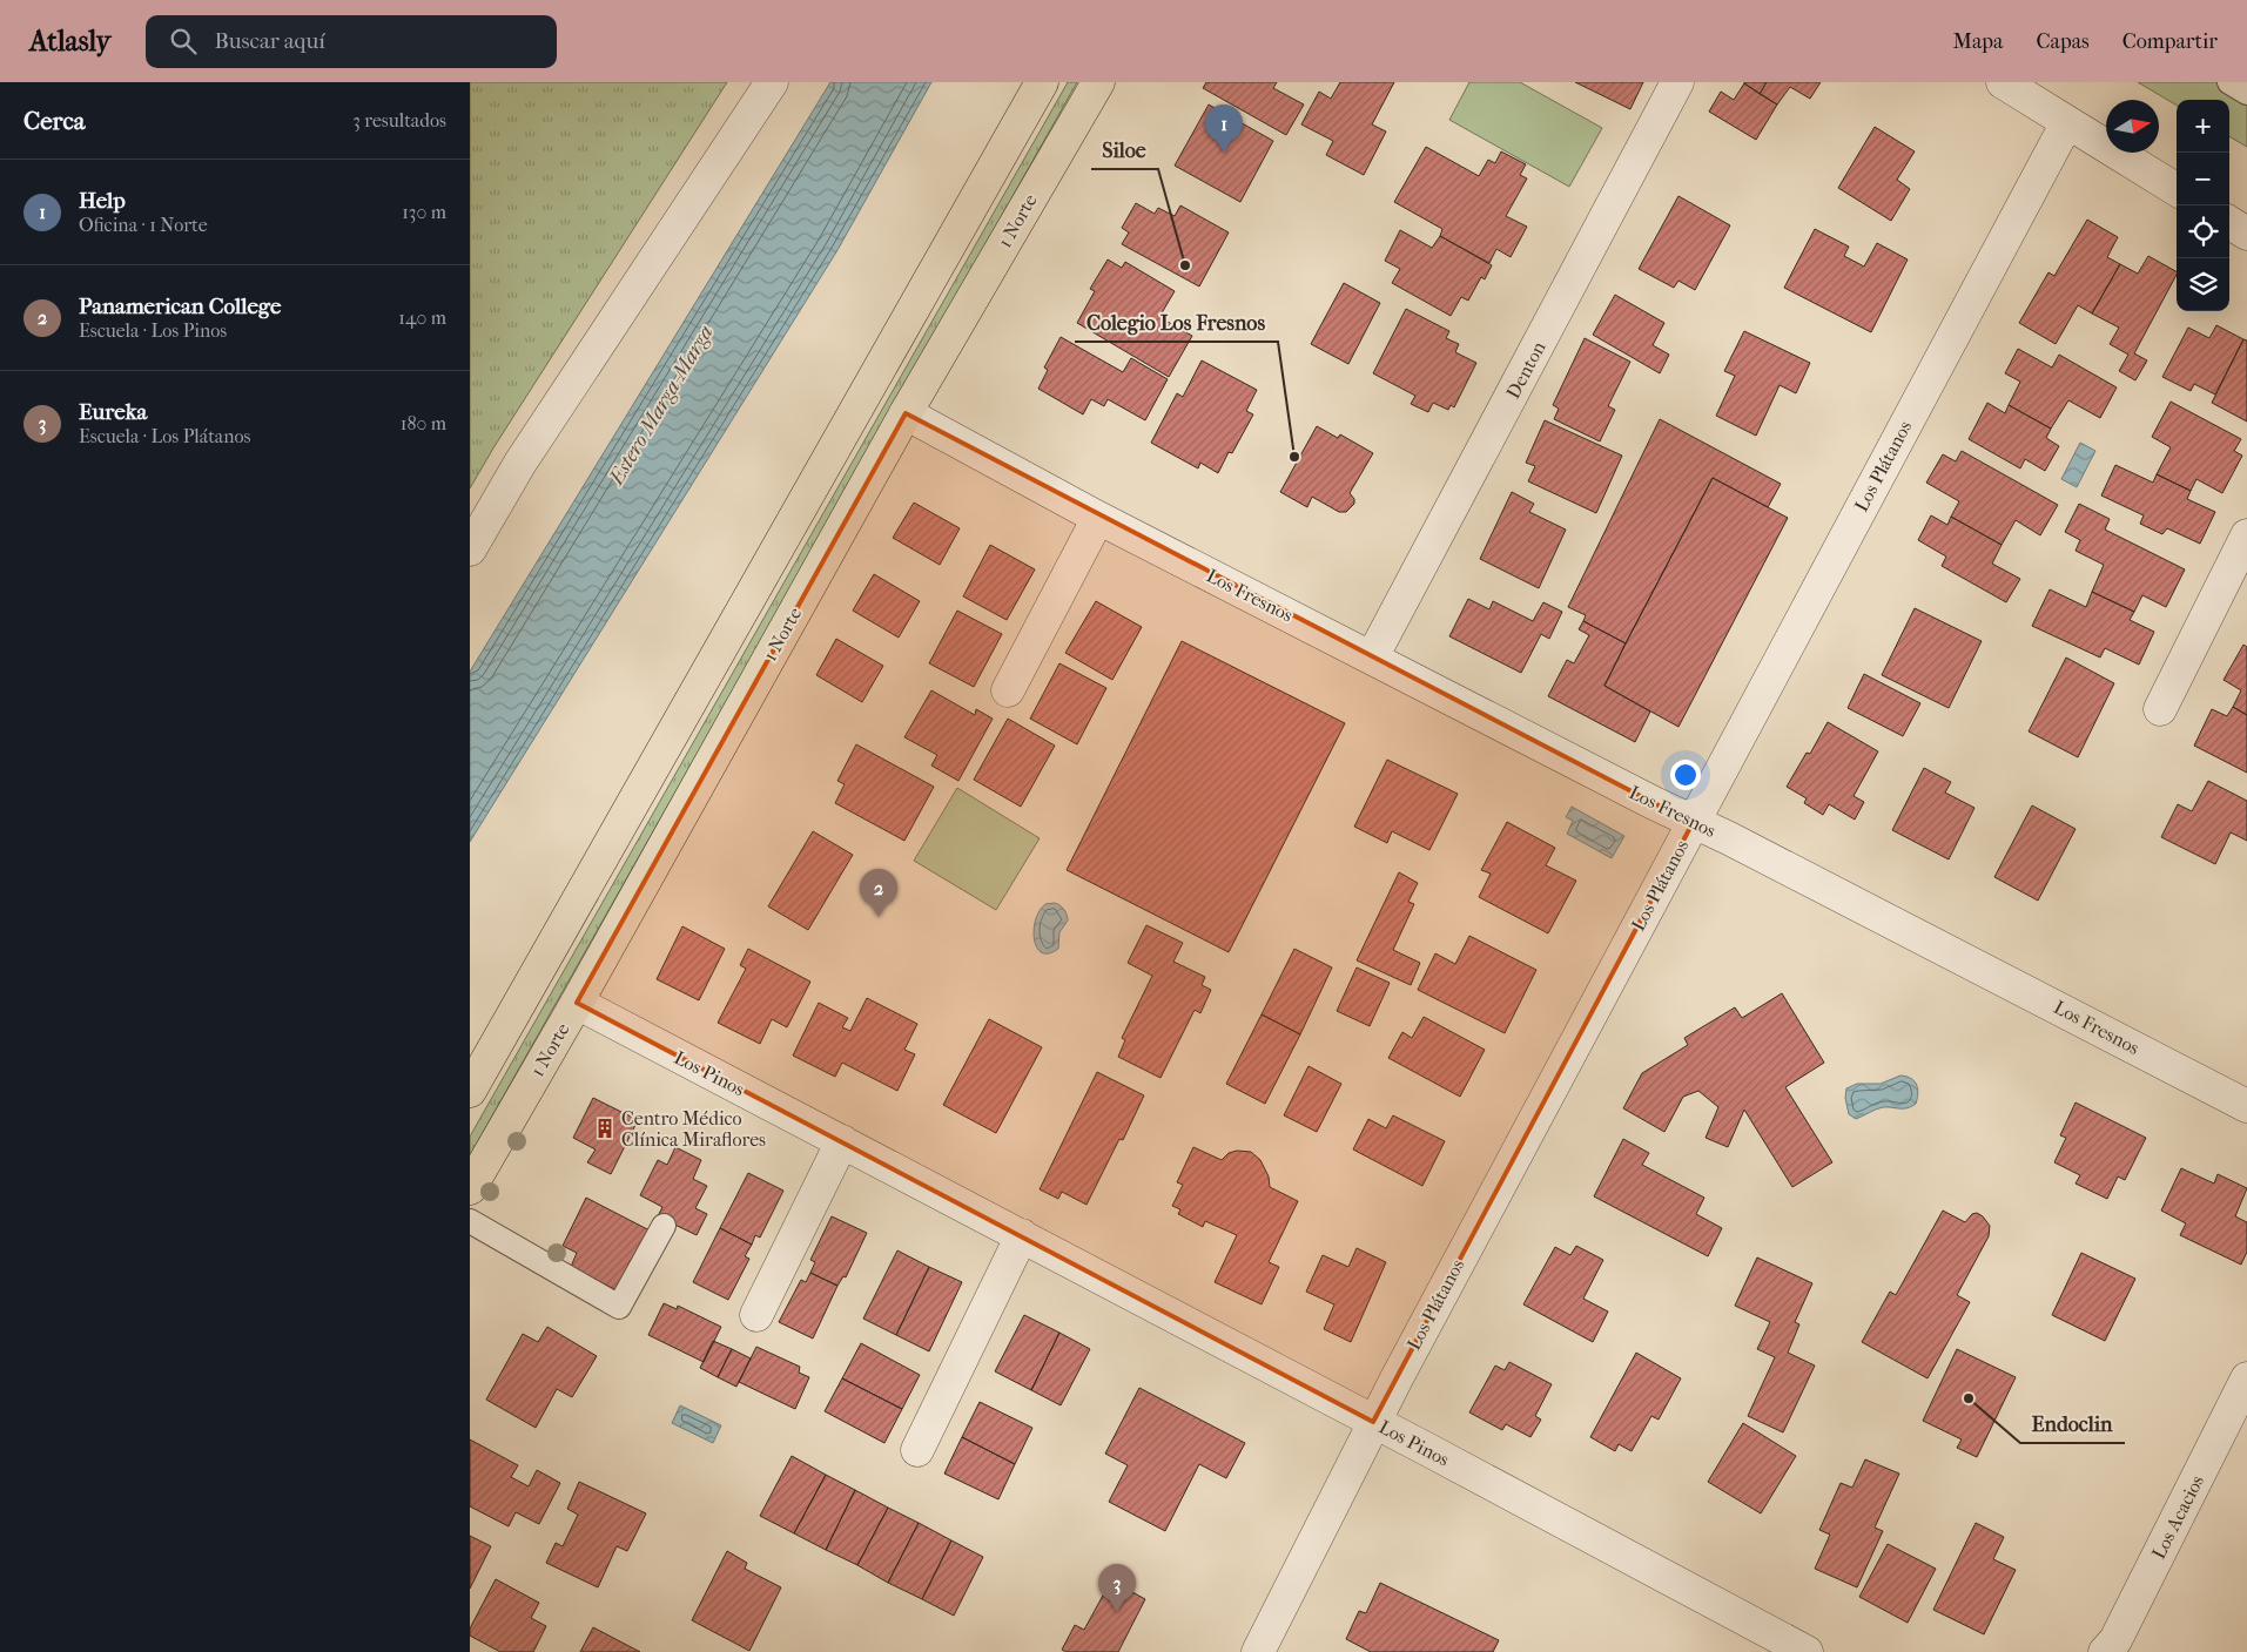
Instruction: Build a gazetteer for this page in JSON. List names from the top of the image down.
{
  "streets": {
    "main road": ["1 Norte"],
    "street": [
      "Denton",
      "Los Plátanos",
      "Los Fresnos",
      "Los Pinos",
      "Los Acacios"
    ]
  },
  "crossings": [
    ["1 Norte", "Los Fresnos"],
    ["1 Norte", "Los Pinos"],
    ["Denton", "Los Fresnos"],
    ["Los Plátanos", "Los Fresnos"],
    ["Los Plátanos", "Los Pinos"]
  ],
  "water": ["Estero Marga-Marga"],
  "places": {
    "other": ["Siloe", "Colegio Los Fresnos", "Endoclin"],
    "building": ["Centro Médico Clínica Miraflores"]
  },
  "north": "right",
  "page": {
    "header": "Atlasly",
    "search": "Buscar aquí",
    "nav": ["Mapa", "Capas", "Compartir"],
    "heading": ["Cerca", "3 resultados"],
    "map_buttons": ["+", "−"],
    "pins": ["1", "2", "3"],
    "list": [
      {
        "mark": "1",
        "name": "Help",
        "note": "Oficina · 1 Norte",
        "value": "130 m"
      },
      {
        "mark": "2",
        "name": "Panamerican College",
        "note": "Escuela · Los Pinos",
        "value": "140 m"
      },
      {
        "mark": "3",
        "name": "Eureka",
        "note": "Escuela · Los Plátanos",
        "value": "180 m"
      }
    ]
  }
}
